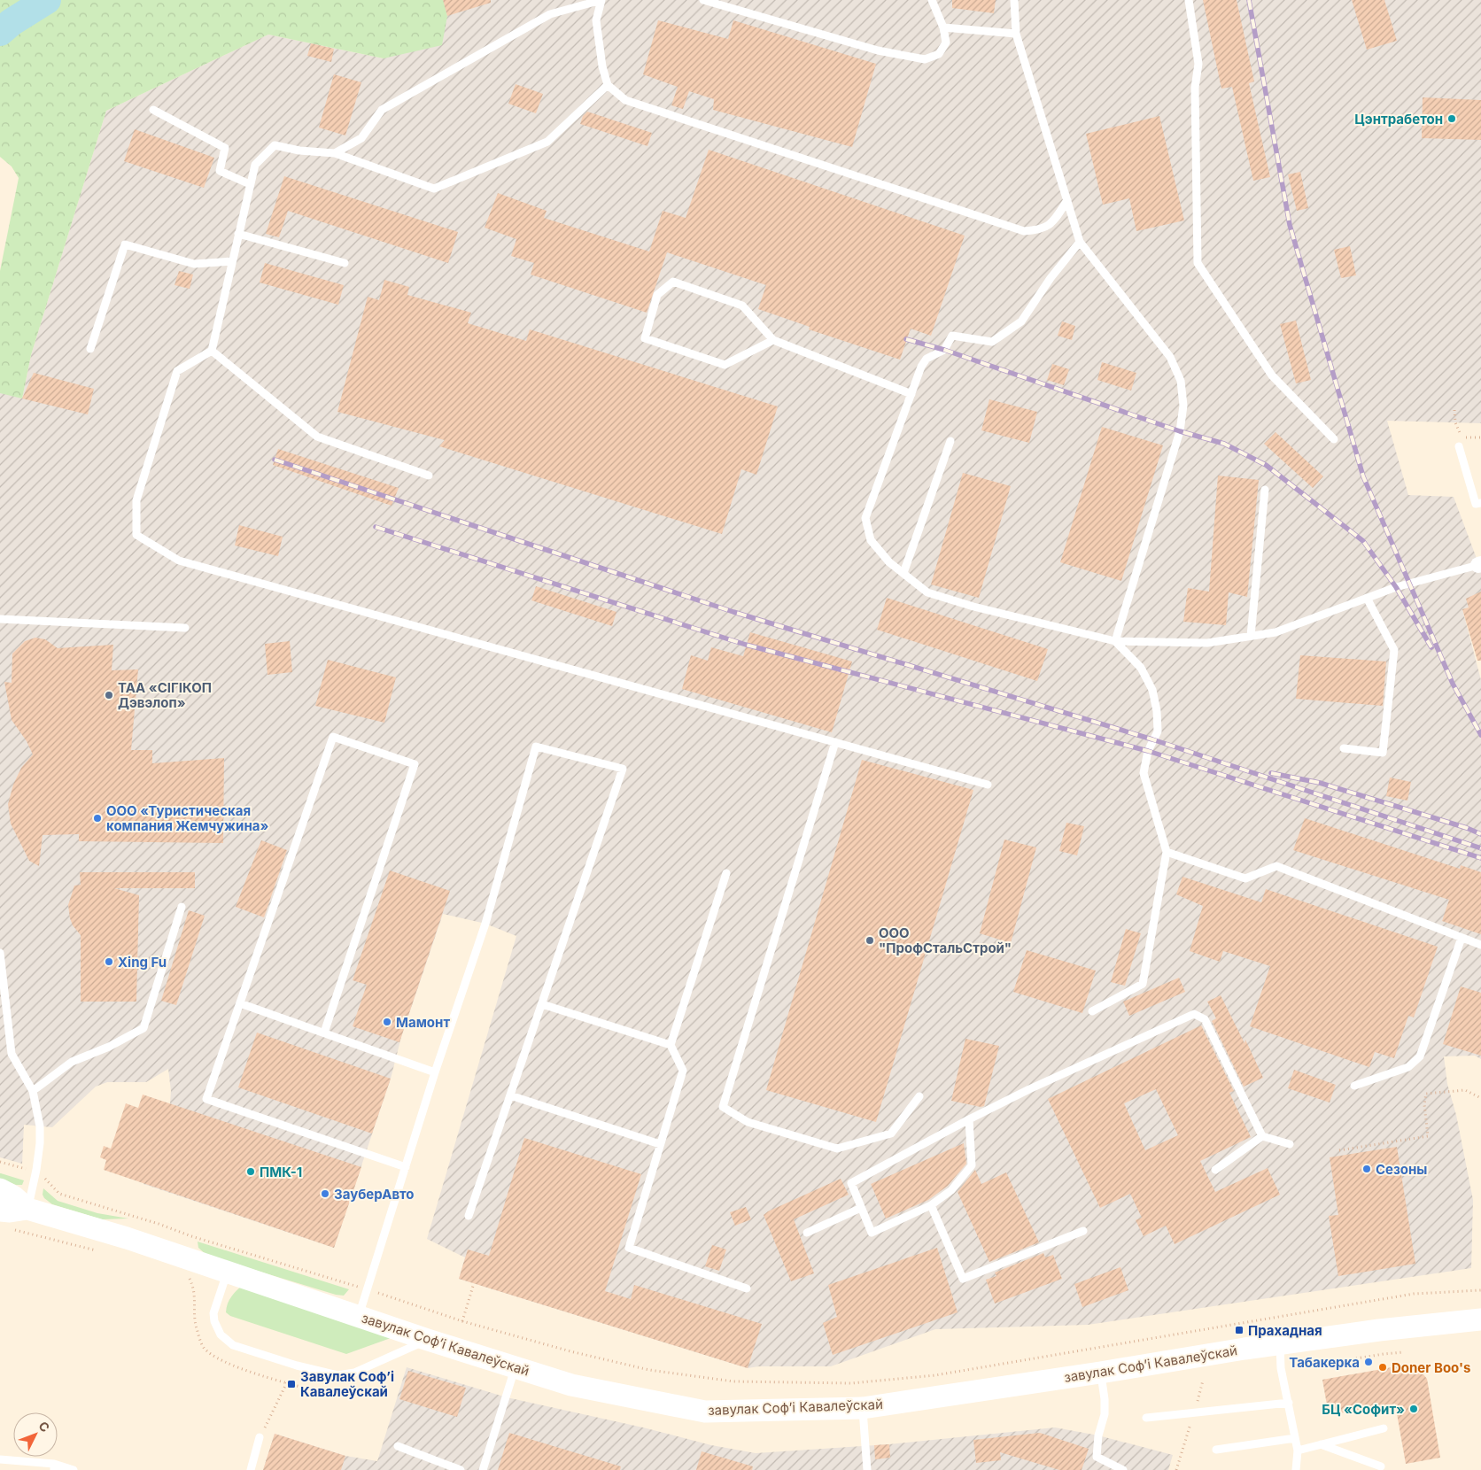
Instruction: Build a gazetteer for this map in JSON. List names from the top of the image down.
{
  "streets": {
    "street": ["завулак Софʼі Кавалеўскай"]
  },
  "places": {
    "other": [
      "Цэнтрабетон",
      "ТАА «СІГІКОП Дэвэлоп»",
      "ООО «Туристическая компания Жемчужина»",
      "ООО \"ПрофСтальСтрой\"",
      "Xing Fu",
      "Мамонт",
      "Сезоны",
      "ПМК-1",
      "ЗауберАвто",
      "Табакерка",
      "Doner Boo's",
      "БЦ «Софит»"
    ],
    "transit": ["Прахадная", "Завулак Софʼі Кавалеўскай"]
  },
  "north": "top right"
}
